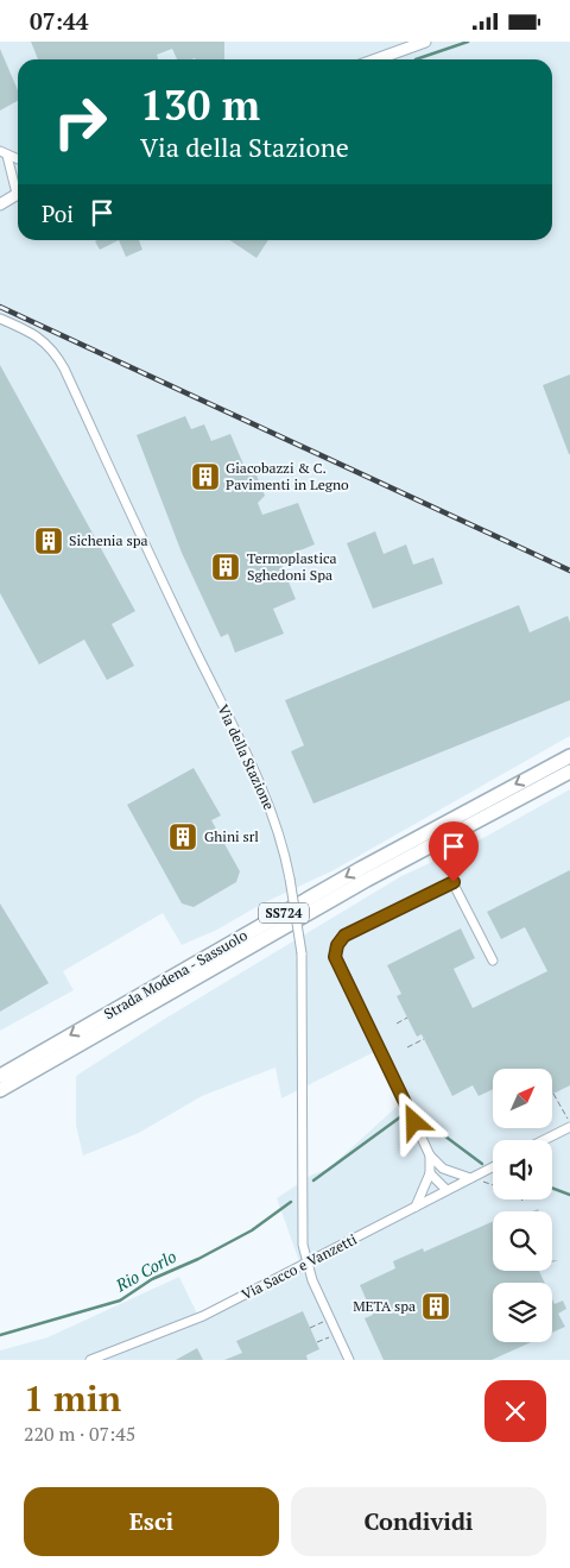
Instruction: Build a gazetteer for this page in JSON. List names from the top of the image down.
{
  "streets": {
    "highway": ["SS724", "Strada Modena - Sassuolo"],
    "street": ["Via della Stazione", "Via Sacco e Vanzetti"]
  },
  "crossings": [
    ["Via della Stazione", "Via Sacco e Vanzetti"]
  ],
  "water": ["Rio Corlo"],
  "places": {
    "building": [
      "Giacobazzi & C. Pavimenti in Legno",
      "Sichenia spa",
      "Termoplastica Sghedoni Spa",
      "Ghini srl",
      "META spa"
    ]
  },
  "north": "top right",
  "page": {
    "status": "07:44",
    "turn": ["130 m", "Via della Stazione"],
    "then": "Poi",
    "heading": ["1 min", "220 m · 07:45"],
    "buttons": ["Esci", "Condividi"]
  }
}
